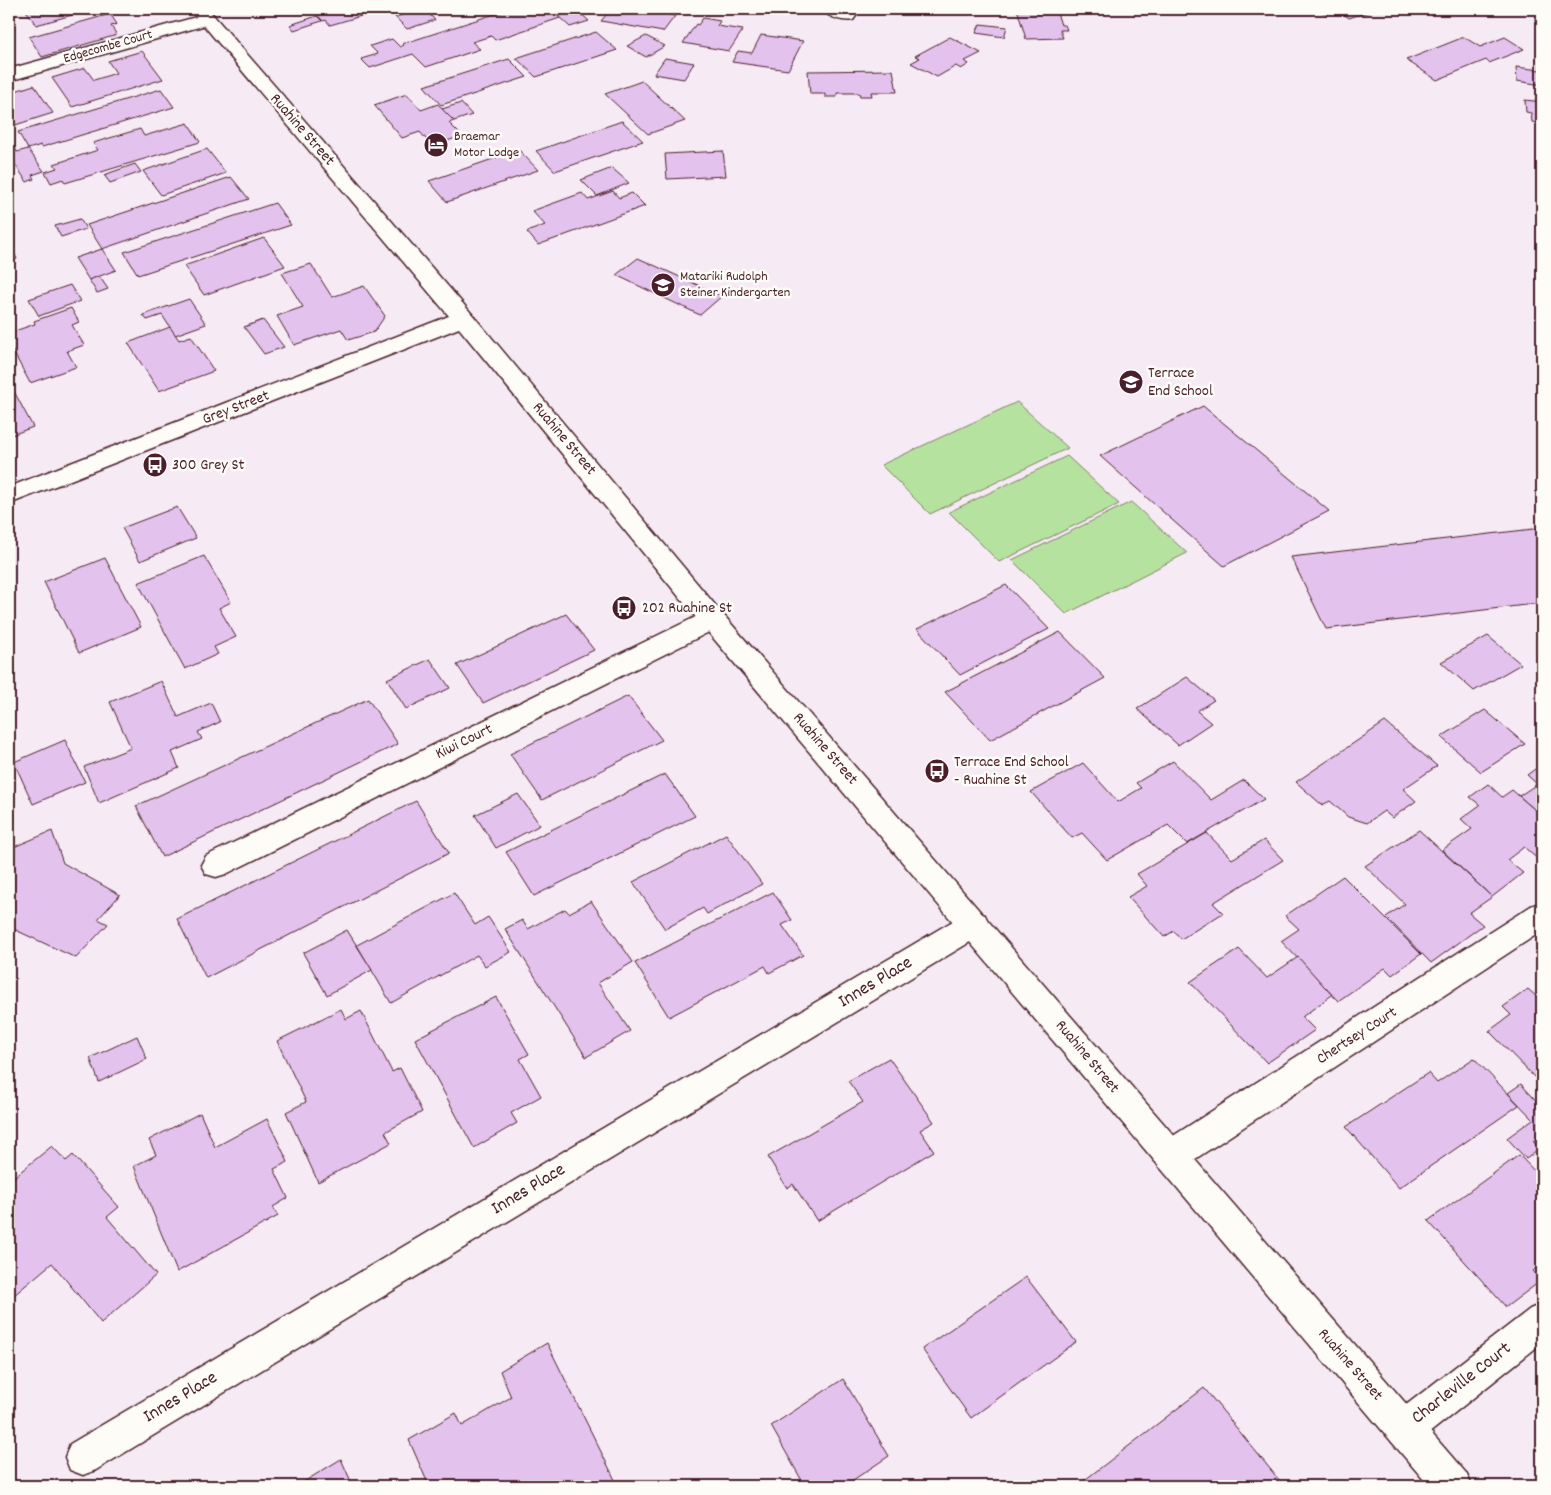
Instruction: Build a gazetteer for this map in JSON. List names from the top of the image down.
{
  "streets": {
    "street": [
      "Edgecombe Court",
      "Ruahine Street",
      "Grey Street",
      "Kiwi Court",
      "Innes Place",
      "Chertsey Court",
      "Charleville Court"
    ]
  },
  "crossings": [
    ["Edgecombe Court", "Ruahine Street"],
    ["Ruahine Street", "Grey Street"],
    ["Ruahine Street", "Kiwi Court"],
    ["Ruahine Street", "Innes Place"],
    ["Ruahine Street", "Chertsey Court"],
    ["Ruahine Street", "Charleville Court"]
  ],
  "places": {
    "hotel": ["Braemar Motor Lodge"],
    "school or university": ["Matariki Rudolph Steiner Kindergarten", "Terrace End School"],
    "bus stop": ["300 Grey St", "202 Ruahine St", "Terrace End School - Ruahine St"]
  }
}
